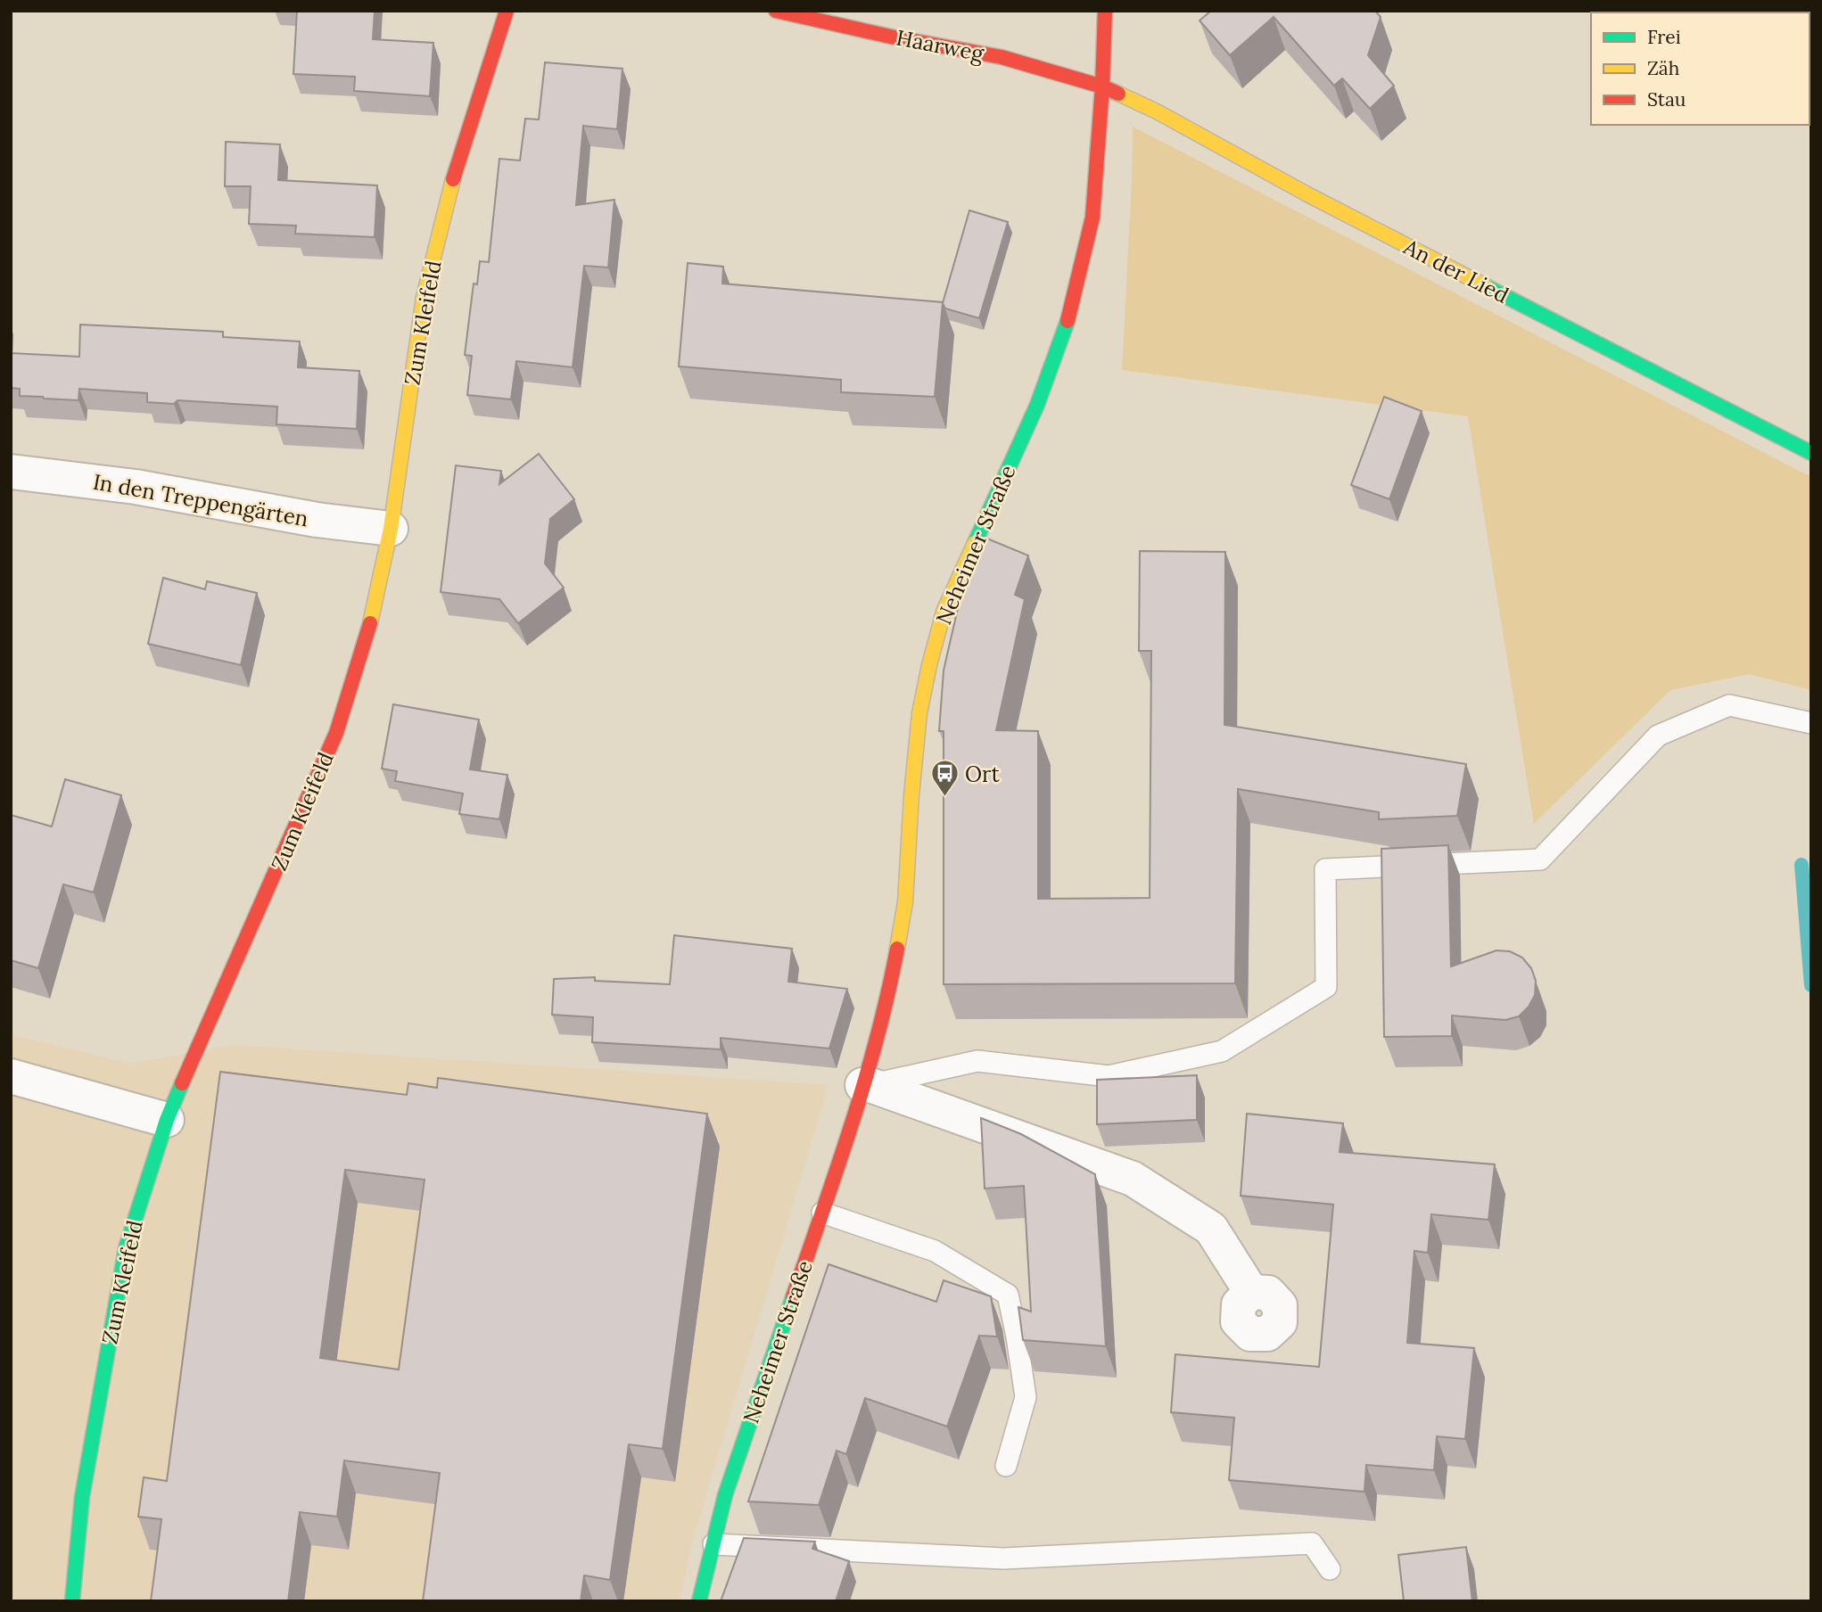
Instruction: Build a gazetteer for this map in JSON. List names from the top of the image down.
{
  "streets": {
    "street": [
      "Haarweg",
      "An der Lied",
      "Zum Kleifeld",
      "In den Treppengärten",
      "Neheimer Straße"
    ]
  },
  "crossings": [
    ["Haarweg", "An der Lied"],
    ["Haarweg", "Neheimer Straße"],
    ["An der Lied", "Neheimer Straße"],
    ["Zum Kleifeld", "In den Treppengärten"]
  ],
  "places": {
    "bus stop": ["Ort"]
  },
  "legend": ["Frei", "Zäh", "Stau"]
}
